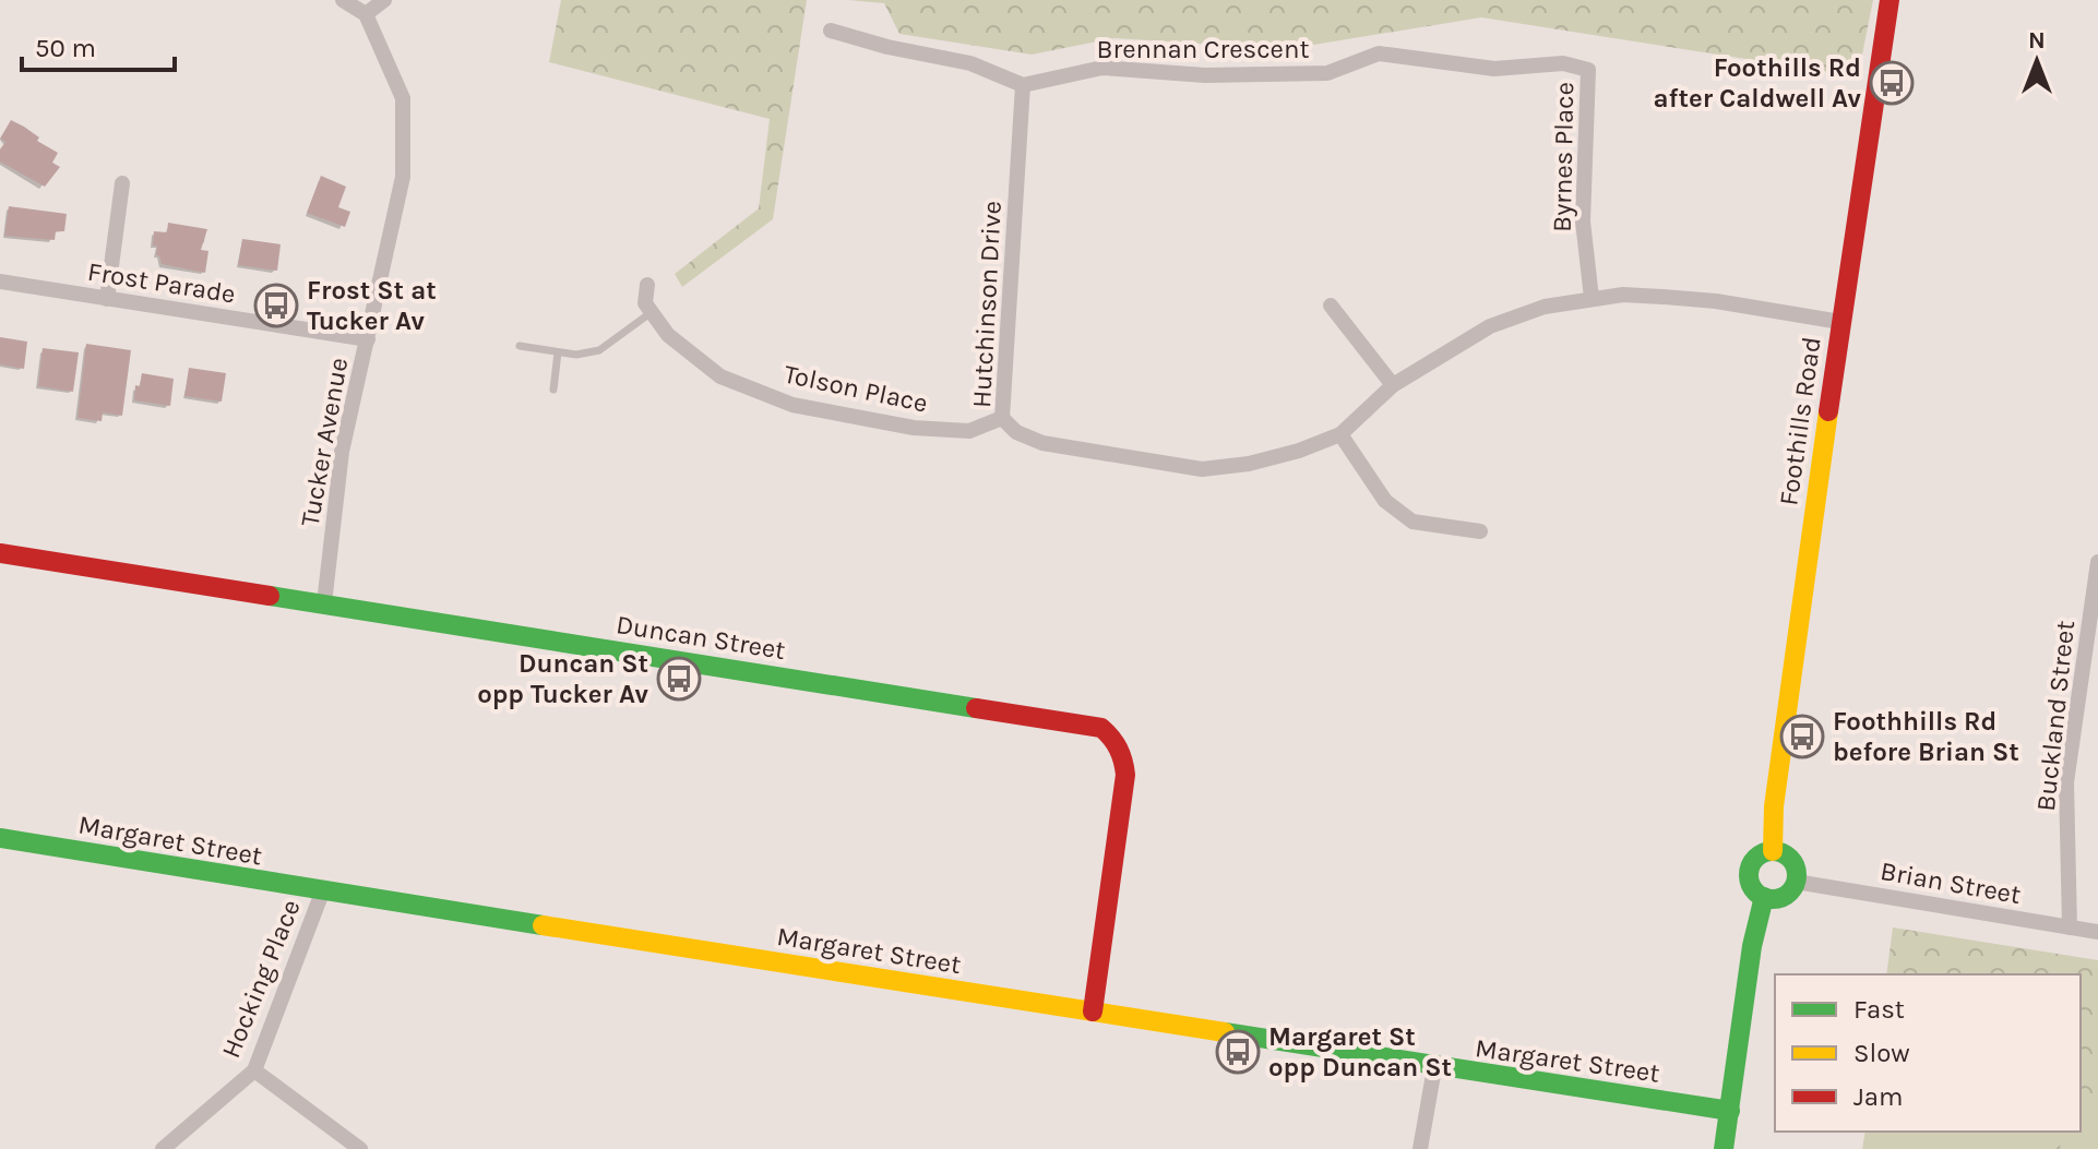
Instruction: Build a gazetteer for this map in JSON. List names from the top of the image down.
{
  "streets": {
    "street": [
      "Brennan Crescent",
      "Byrnes Place",
      "Frost Parade",
      "Hutchinson Drive",
      "Tolson Place",
      "Foothills Road",
      "Tucker Avenue",
      "Duncan Street",
      "Buckland Street",
      "Margaret Street",
      "Brian Street",
      "Hocking Place"
    ]
  },
  "crossings": [
    ["Brennan Crescent", "Byrnes Place"],
    ["Brennan Crescent", "Hutchinson Drive"],
    ["Byrnes Place", "Hutchinson Drive"],
    ["Frost Parade", "Tucker Avenue"],
    ["Hutchinson Drive", "Tolson Place"],
    ["Hutchinson Drive", "Foothills Road"],
    ["Foothills Road", "Brian Street"],
    ["Tucker Avenue", "Duncan Street"],
    ["Duncan Street", "Margaret Street"],
    ["Buckland Street", "Brian Street"],
    ["Margaret Street", "Hocking Place"]
  ],
  "places": {
    "bus stop": [
      "Foothills Rd after Caldwell Av",
      "Frost St at Tucker Av",
      "Duncan St opp Tucker Av",
      "Foothhills Rd before Brian St",
      "Margaret St opp Duncan St"
    ]
  },
  "legend": ["Fast", "Slow", "Jam"],
  "scale_bar": "50 m",
  "north": "top"
}
